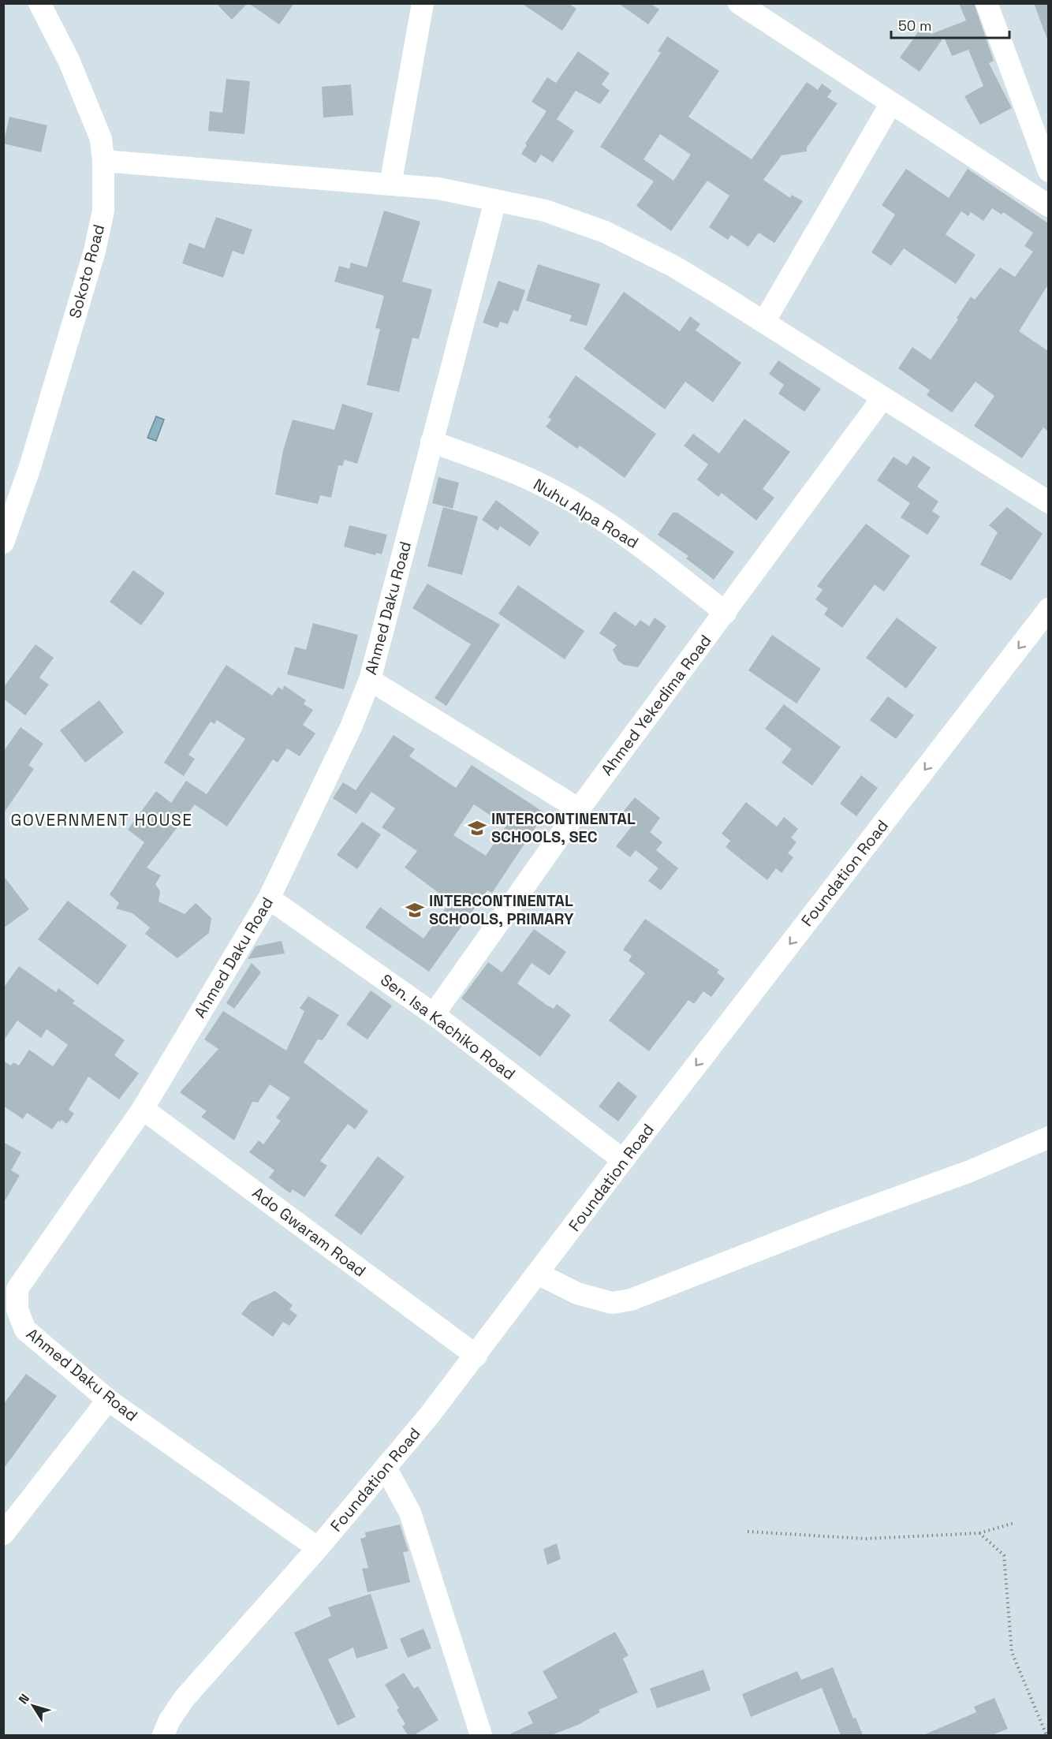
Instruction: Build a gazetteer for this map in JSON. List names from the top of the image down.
{
  "streets": {
    "street": [
      "Sokoto Road",
      "Nuhu Alpa Road",
      "Ahmed Daku Road",
      "Ahmed Yekedima Road",
      "Foundation Road",
      "Sen. Isa Kachiko Road",
      "Ado Gwaram Road"
    ]
  },
  "crossings": [
    ["Nuhu Alpa Road", "Ahmed Daku Road"],
    ["Nuhu Alpa Road", "Ahmed Yekedima Road"],
    ["Ahmed Daku Road", "Foundation Road"],
    ["Ahmed Daku Road", "Sen. Isa Kachiko Road"],
    ["Ahmed Daku Road", "Ado Gwaram Road"],
    ["Ahmed Yekedima Road", "Sen. Isa Kachiko Road"],
    ["Foundation Road", "Sen. Isa Kachiko Road"],
    ["Foundation Road", "Ado Gwaram Road"]
  ],
  "one_way": ["Foundation Road"],
  "districts": ["GOVERNMENT HOUSE"],
  "places": {
    "school or university": ["INTERCONTINENTAL SCHOOLS, SEC", "INTERCONTINENTAL SCHOOLS, PRIMARY"]
  },
  "scale_bar": "50 m",
  "north": "top left"
}
